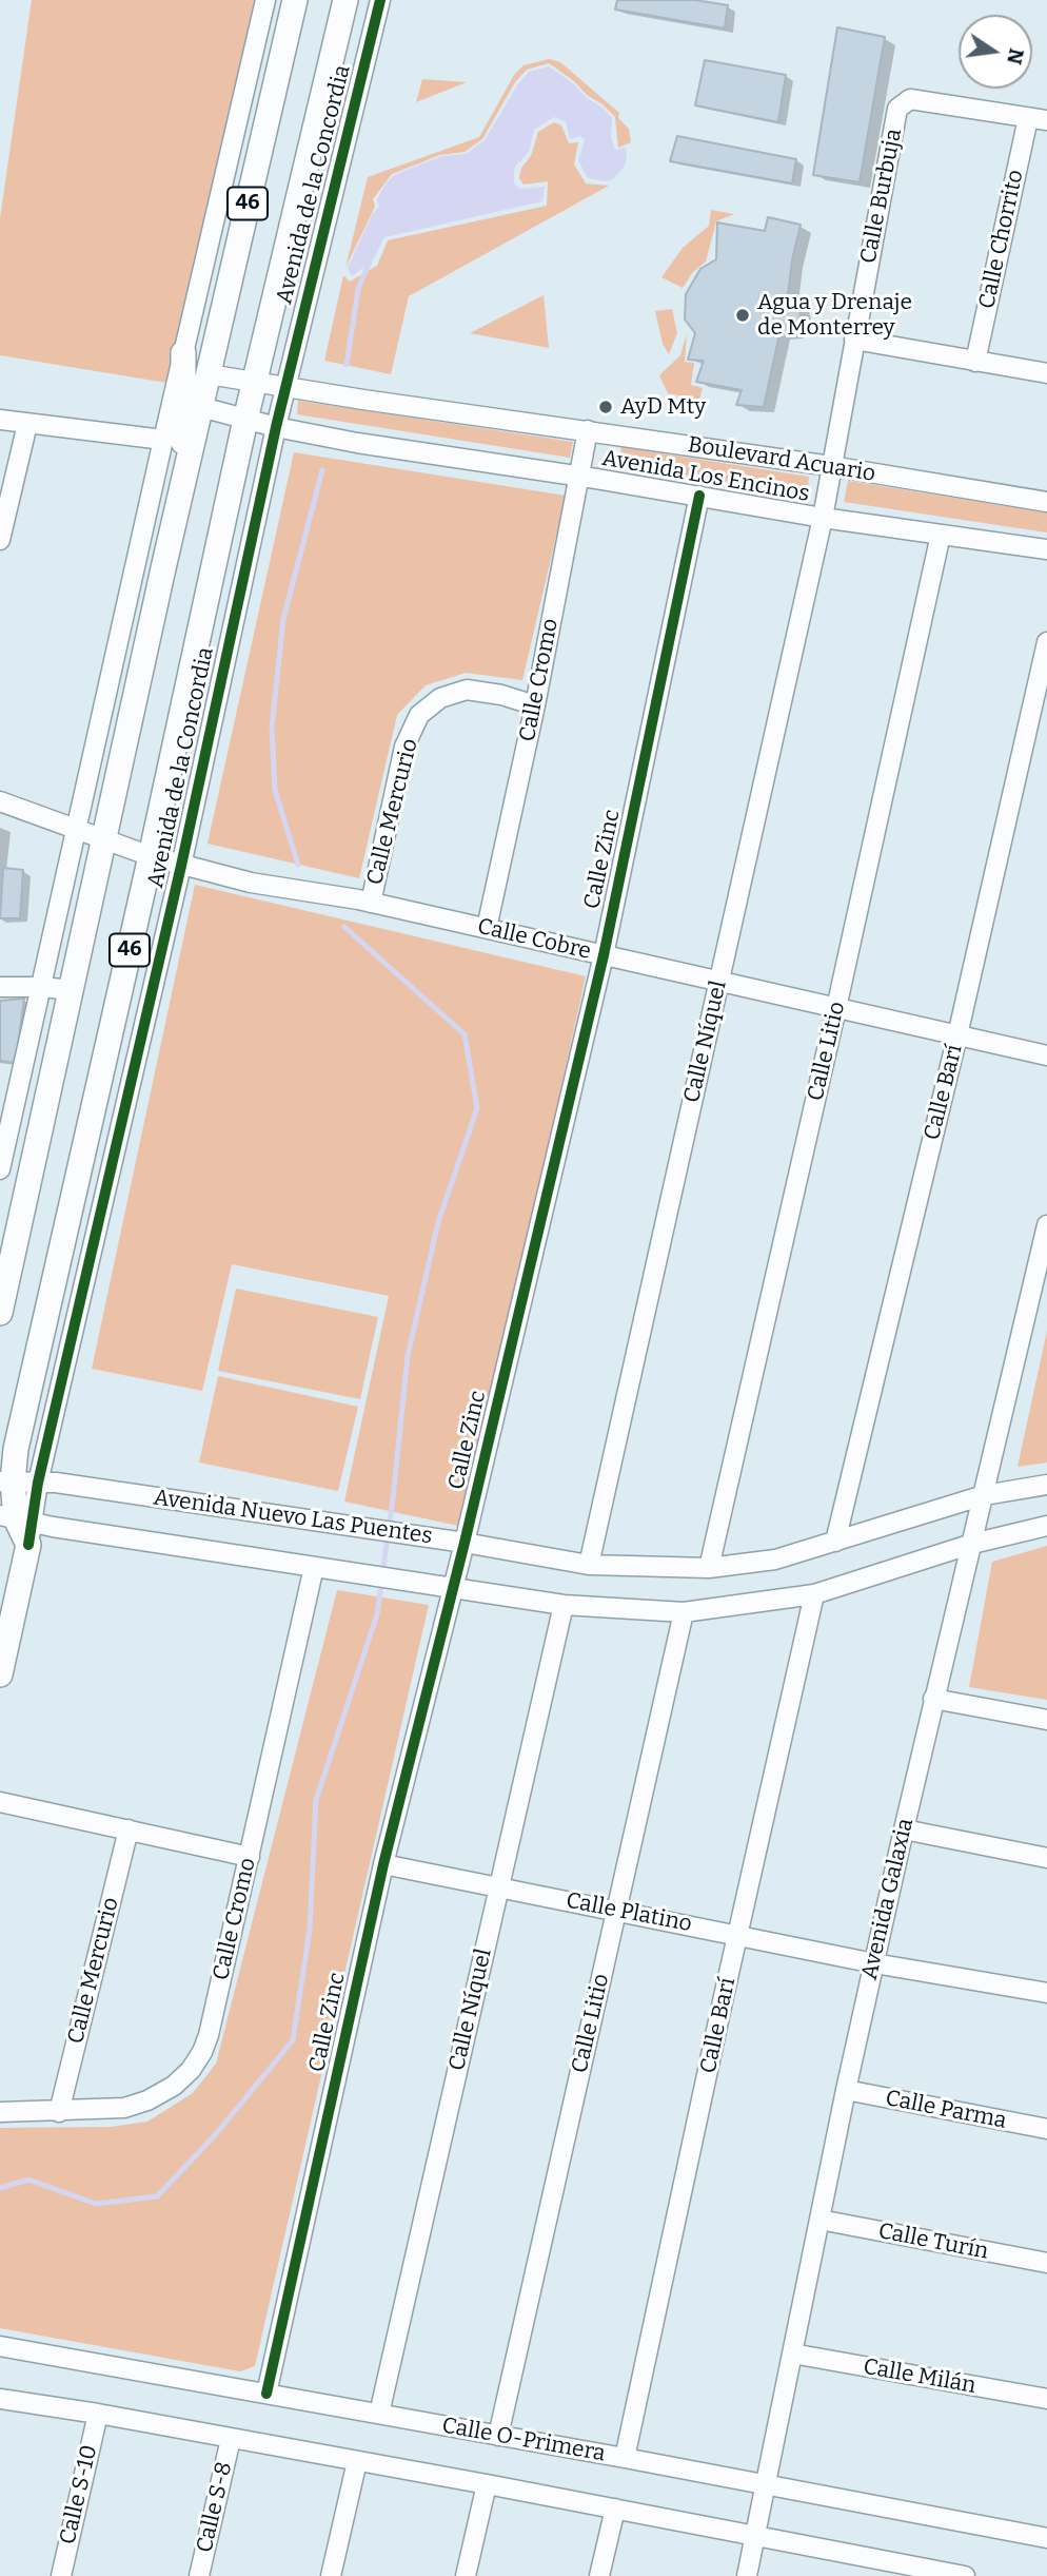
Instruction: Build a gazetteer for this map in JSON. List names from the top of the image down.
{
  "streets": {
    "main road": ["Avenida de la Concordia", "46"],
    "street": [
      "Calle Burbuja",
      "Calle Chorrito",
      "Boulevard Acuario",
      "Avenida Los Encinos",
      "Calle Cromo",
      "Calle Mercurio",
      "Calle Zinc",
      "Calle Cobre",
      "Calle Níquel",
      "Calle Litio",
      "Calle Barí",
      "Avenida Nuevo Las Puentes",
      "Avenida Galaxia",
      "Calle Platino",
      "Calle Parma",
      "Calle Turín",
      "Calle Milán",
      "Calle O-Primera",
      "Calle S-10",
      "Calle S-8"
    ]
  },
  "crossings": [
    ["Avenida de la Concordia", "Boulevard Acuario"],
    ["Avenida de la Concordia", "Avenida Los Encinos"],
    ["Avenida de la Concordia", "Calle Cobre"],
    ["Avenida de la Concordia", "Avenida Nuevo Las Puentes"],
    ["Calle Burbuja", "Calle Chorrito"],
    ["Calle Burbuja", "Boulevard Acuario"],
    ["Calle Burbuja", "Avenida Los Encinos"],
    ["Calle Burbuja", "Calle Níquel"],
    ["46", "Boulevard Acuario"],
    ["46", "Avenida Los Encinos"],
    ["46", "Calle Cobre"],
    ["Boulevard Acuario", "Calle Cromo"],
    ["Avenida Los Encinos", "Calle Cromo"],
    ["Avenida Los Encinos", "Calle Zinc"],
    ["Avenida Los Encinos", "Calle Níquel"],
    ["Avenida Los Encinos", "Calle Litio"],
    ["Calle Cromo", "Calle Mercurio"],
    ["Calle Cromo", "Calle Cobre"],
    ["Calle Cromo", "Avenida Nuevo Las Puentes"],
    ["Calle Mercurio", "Calle Cobre"],
    ["Calle Zinc", "Calle Cobre"],
    ["Calle Zinc", "Avenida Nuevo Las Puentes"],
    ["Calle Zinc", "Calle Platino"],
    ["Calle Zinc", "Calle O-Primera"],
    ["Calle Cobre", "Calle Níquel"],
    ["Calle Cobre", "Calle Litio"],
    ["Calle Cobre", "Calle Barí"],
    ["Calle Níquel", "Avenida Nuevo Las Puentes"],
    ["Calle Níquel", "Calle Platino"],
    ["Calle Níquel", "Calle O-Primera"],
    ["Calle Litio", "Avenida Nuevo Las Puentes"],
    ["Calle Litio", "Calle Platino"],
    ["Calle Litio", "Calle O-Primera"],
    ["Calle Barí", "Avenida Nuevo Las Puentes"],
    ["Calle Barí", "Calle Platino"],
    ["Calle Barí", "Calle O-Primera"],
    ["Avenida Nuevo Las Puentes", "Avenida Galaxia"],
    ["Avenida Galaxia", "Calle Platino"],
    ["Avenida Galaxia", "Calle Parma"],
    ["Avenida Galaxia", "Calle Turín"],
    ["Avenida Galaxia", "Calle Milán"],
    ["Avenida Galaxia", "Calle O-Primera"]
  ],
  "places": ["Agua y Drenaje de Monterrey", "AyD Mty"],
  "north": "right"
}
